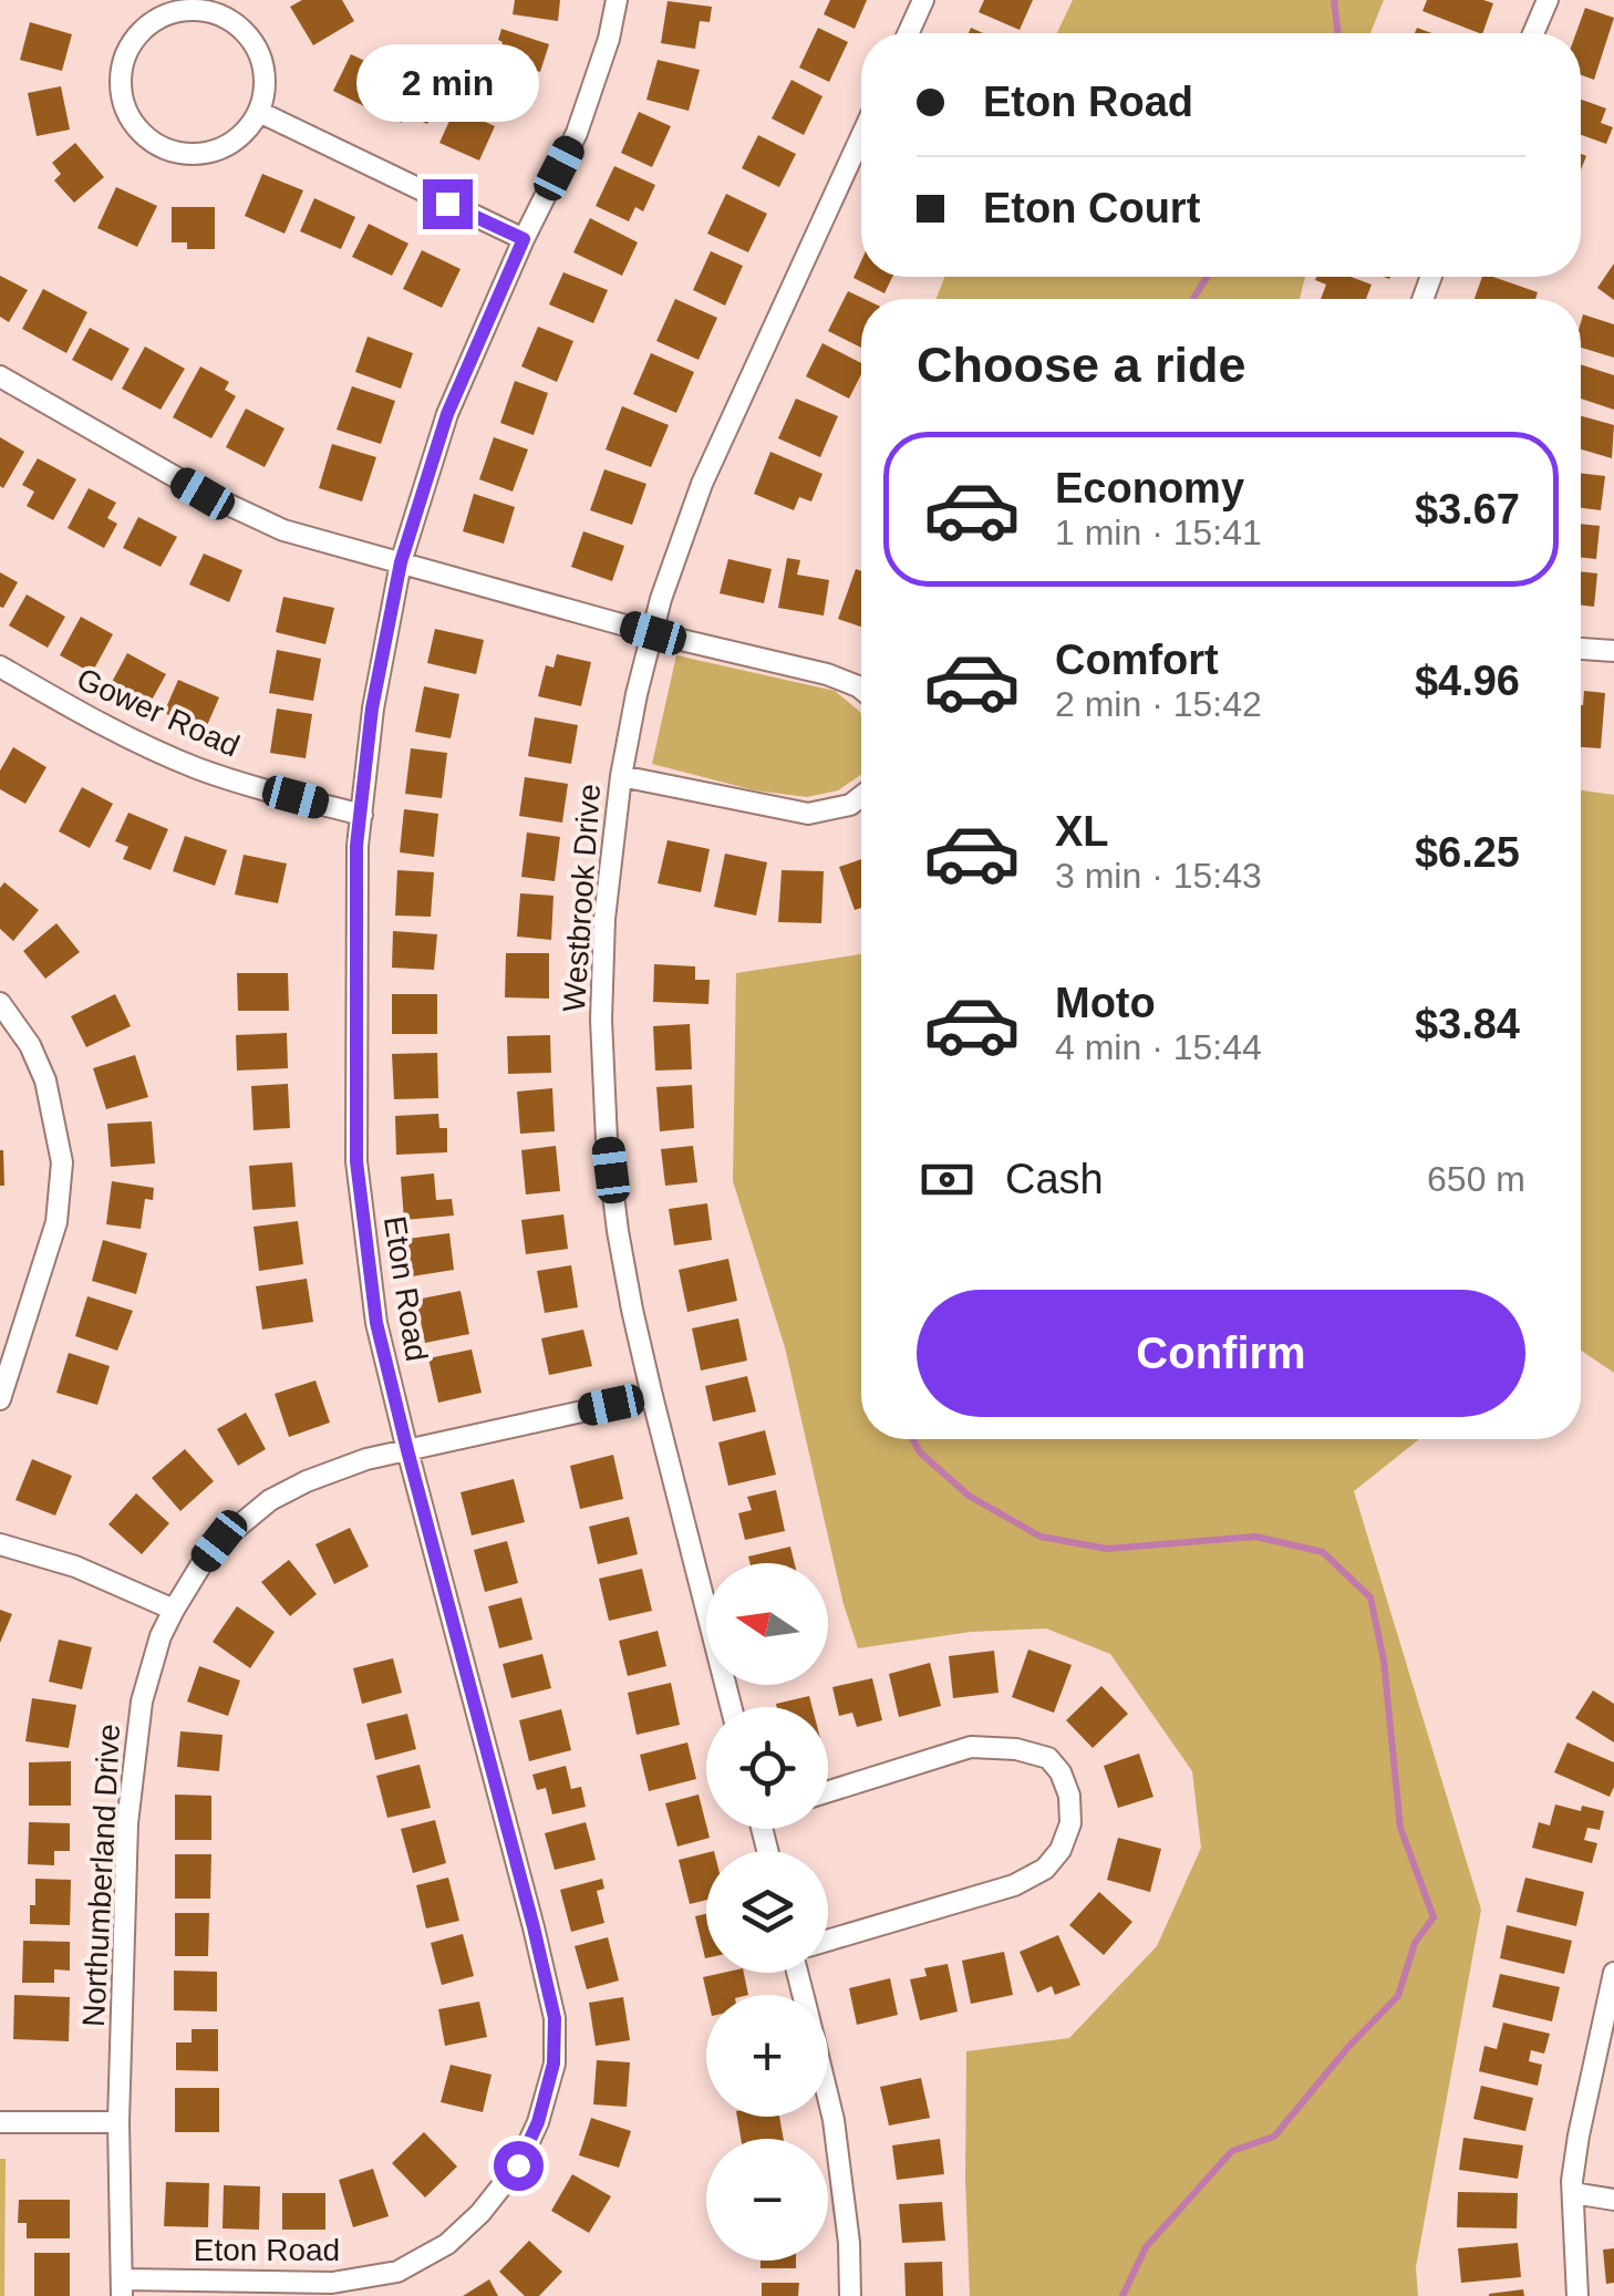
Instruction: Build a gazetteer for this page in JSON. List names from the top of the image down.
{
  "streets": {
    "street": [
      "Gower Road",
      "Westbrook Drive",
      "Eton Road",
      "Northumberland Drive"
    ]
  },
  "crossings": [
    ["Gower Road", "Eton Road"],
    ["Westbrook Drive", "Northumberland Drive"],
    ["Eton Road", "Northumberland Drive"]
  ],
  "north": "left",
  "page": {
    "banner": ["Eton Road", "Eton Court"],
    "bubble": "2 min",
    "heading": "Choose a ride",
    "list": [
      {
        "name": "Economy",
        "note": "1 min · 15:41",
        "value": "$3.67"
      },
      {
        "name": "Comfort",
        "note": "2 min · 15:42",
        "value": "$4.96"
      },
      {
        "name": "XL",
        "note": "3 min · 15:43",
        "value": "$6.25"
      },
      {
        "name": "Moto",
        "note": "4 min · 15:44",
        "value": "$3.84"
      }
    ],
    "pay": ["Cash", "650 m"],
    "buttons": "Confirm",
    "map_buttons": ["+", "−"]
  }
}
